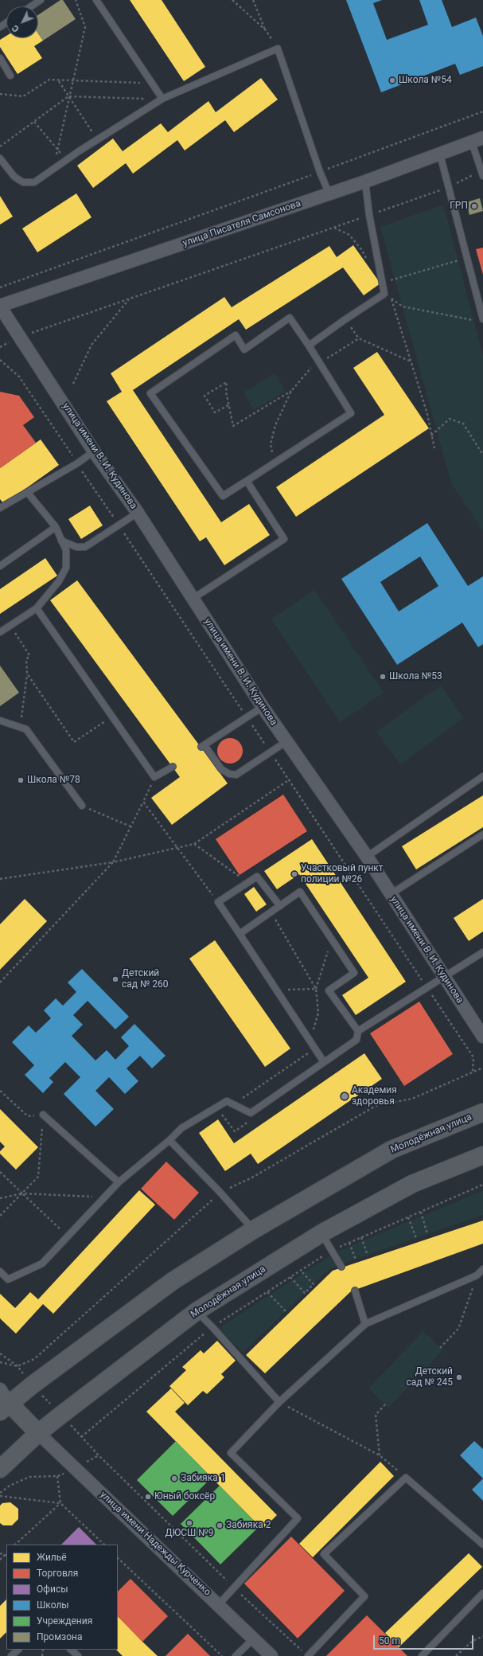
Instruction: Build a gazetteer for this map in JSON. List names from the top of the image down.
{
  "streets": {
    "main road": ["Молодёжная улица"],
    "street": ["улица Писателя Самсонова", "улица имени В. И. Кудинова", "улица имени Надежды Курченко"]
  },
  "crossings": [
    ["улица Писателя Самсонова", "улица имени В. И. Кудинова"],
    ["Молодёжная улица", "улица имени Надежды Курченко"]
  ],
  "places": [
    "Школа №54",
    "ГРП",
    "Школа №53",
    "Школа №78",
    "Участковый пункт полиции №26",
    "Детский сад № 260",
    "Академия здоровья",
    "Детский сад № 245",
    "Забияка 1",
    "Юный боксёр",
    "ДЮСШ №9",
    "Забияка 2"
  ],
  "legend": [
    "Жильё",
    "Торговля",
    "Офисы",
    "Школы",
    "Учреждения",
    "Промзона"
  ],
  "scale_bar": "50 m",
  "north": "bottom left"
}
